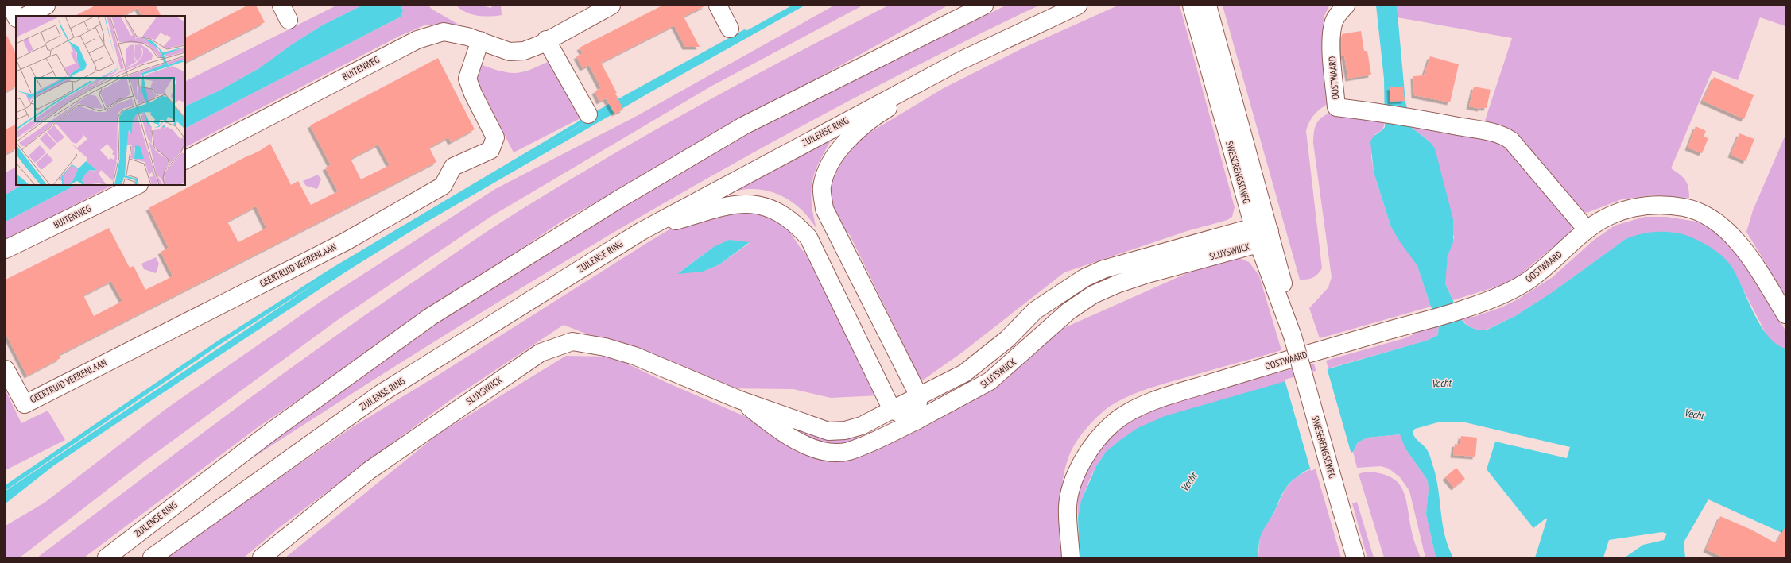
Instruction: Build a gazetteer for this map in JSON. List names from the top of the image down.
{
  "streets": {
    "main road": [
      "BUITENWEG",
      "OOSTWAARD",
      "ZUILENSE RING",
      "SWESERENGSEWEG",
      "SLUYSWIJCK",
      "GEERTRUID VEERENLAAN"
    ]
  },
  "crossings": [
    ["BUITENWEG", "GEERTRUID VEERENLAAN"],
    ["SWESERENGSEWEG", "SLUYSWIJCK"]
  ],
  "water": ["Vecht"]
}
